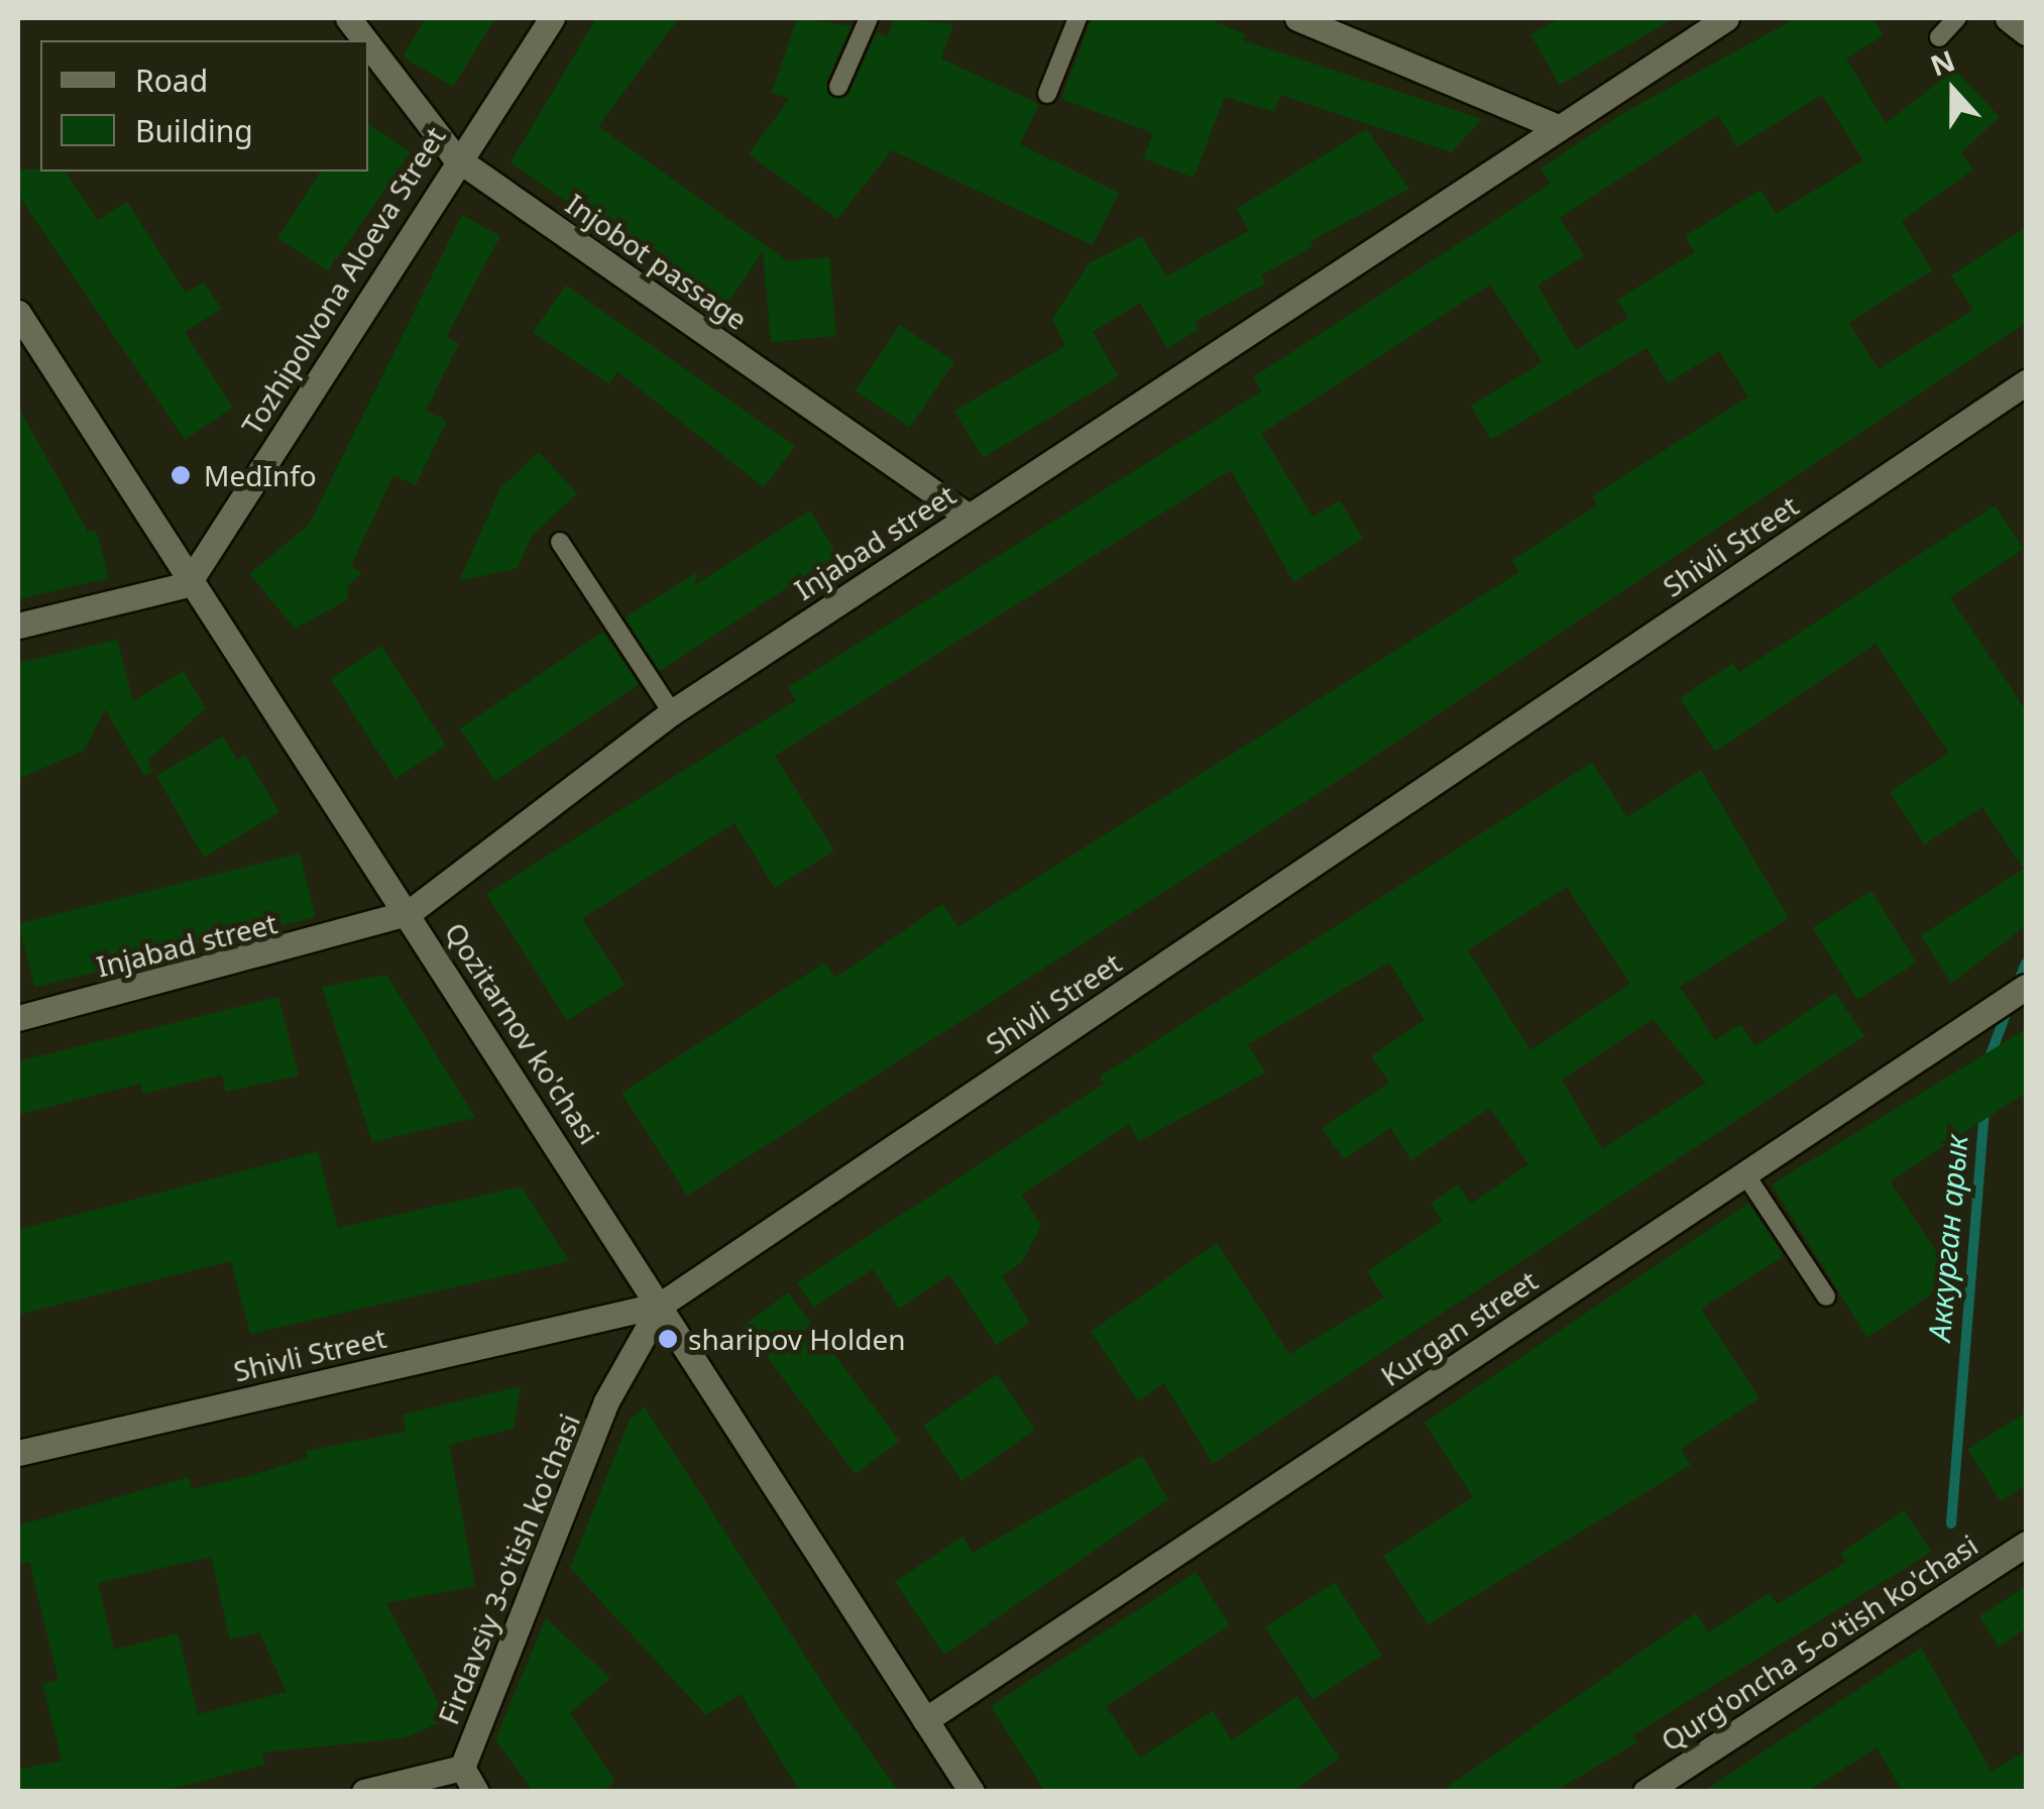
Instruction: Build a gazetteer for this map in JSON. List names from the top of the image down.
{
  "streets": {
    "street": [
      "Injobot passage",
      "Tozhipolvona Aloeva Street",
      "Injаbаd street",
      "Shivli Street",
      "Qozitarnov ko'chasi",
      "Kurgan street",
      "Firdavsiy 3-o'tish ko'chasi",
      "Qurg'oncha 5-o'tish ko'chasi"
    ]
  },
  "crossings": [
    ["Injobot passage", "Tozhipolvona Aloeva Street"],
    ["Injobot passage", "Injаbаd street"],
    ["Tozhipolvona Aloeva Street", "Qozitarnov ko'chasi"],
    ["Injаbаd street", "Qozitarnov ko'chasi"],
    ["Shivli Street", "Qozitarnov ko'chasi"],
    ["Shivli Street", "Firdavsiy 3-o'tish ko'chasi"],
    ["Qozitarnov ko'chasi", "Kurgan street"],
    ["Qozitarnov ko'chasi", "Firdavsiy 3-o'tish ko'chasi"]
  ],
  "water": ["Аккурган арык"],
  "places": ["MedInfo", "sharipov Holden"],
  "legend": ["Road", "Building"],
  "north": "top"
}
